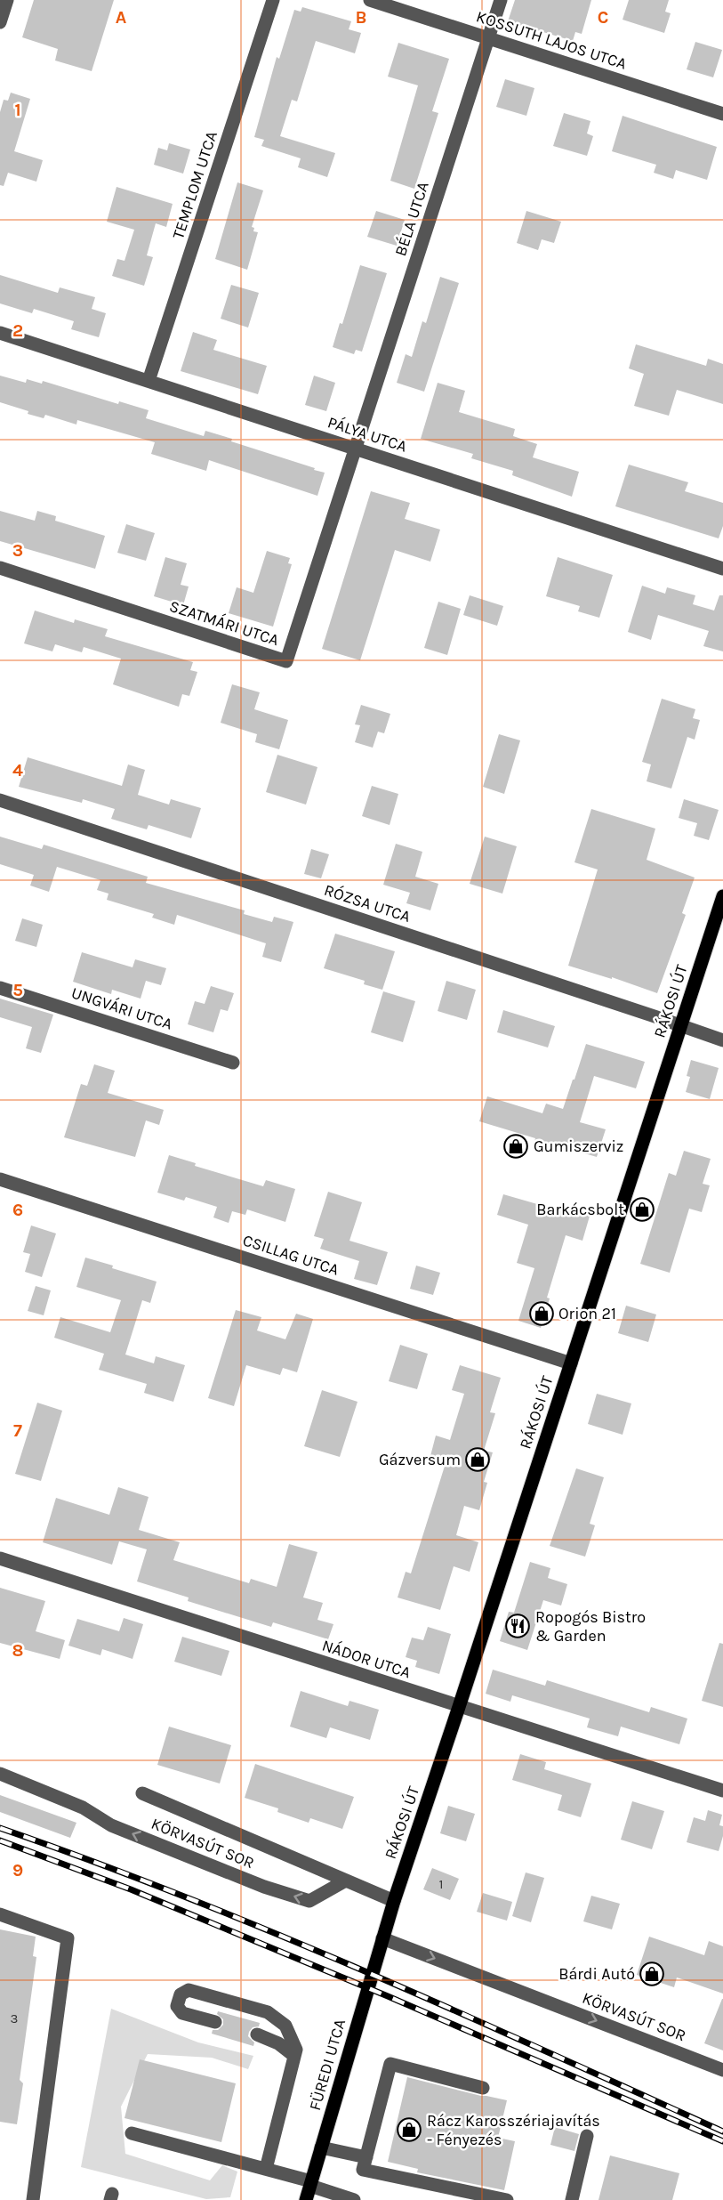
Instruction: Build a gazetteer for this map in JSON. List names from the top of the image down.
{
  "streets": {
    "main road": ["RÁKOSI ÚT", "FÜREDI UTCA"],
    "street": [
      "KOSSUTH LAJOS UTCA",
      "TEMPLOM UTCA",
      "BÉLA UTCA",
      "PÁLYA UTCA",
      "SZATMÁRI UTCA",
      "RÓZSA UTCA",
      "UNGVÁRI UTCA",
      "CSILLAG UTCA",
      "NÁDOR UTCA",
      "KÖRVASÚT SOR"
    ]
  },
  "crossings": [
    ["KOSSUTH LAJOS UTCA", "BÉLA UTCA"],
    ["TEMPLOM UTCA", "PÁLYA UTCA"],
    ["BÉLA UTCA", "PÁLYA UTCA"],
    ["BÉLA UTCA", "SZATMÁRI UTCA"],
    ["PÁLYA UTCA", "SZATMÁRI UTCA"],
    ["RÓZSA UTCA", "RÁKOSI ÚT"],
    ["RÁKOSI ÚT", "CSILLAG UTCA"],
    ["RÁKOSI ÚT", "NÁDOR UTCA"],
    ["RÁKOSI ÚT", "KÖRVASÚT SOR"],
    ["RÁKOSI ÚT", "FÜREDI UTCA"],
    ["KÖRVASÚT SOR", "FÜREDI UTCA"]
  ],
  "places": {
    "shop": [
      "Gumiszerviz",
      "Barkácsbolt",
      "Orion 21",
      "Gázversum",
      "Bárdi Autó",
      "Rácz Karosszériajavítás - Fényezés"
    ],
    "restaurant": ["Ropogós Bistro & Garden"]
  },
  "house_numbers": ["1", "3"],
  "grid": {
    "columns": ["A", "B", "C"],
    "rows": [
      "1",
      "2",
      "3",
      "4",
      "5",
      "6",
      "7",
      "8",
      "9"
    ]
  }
}
